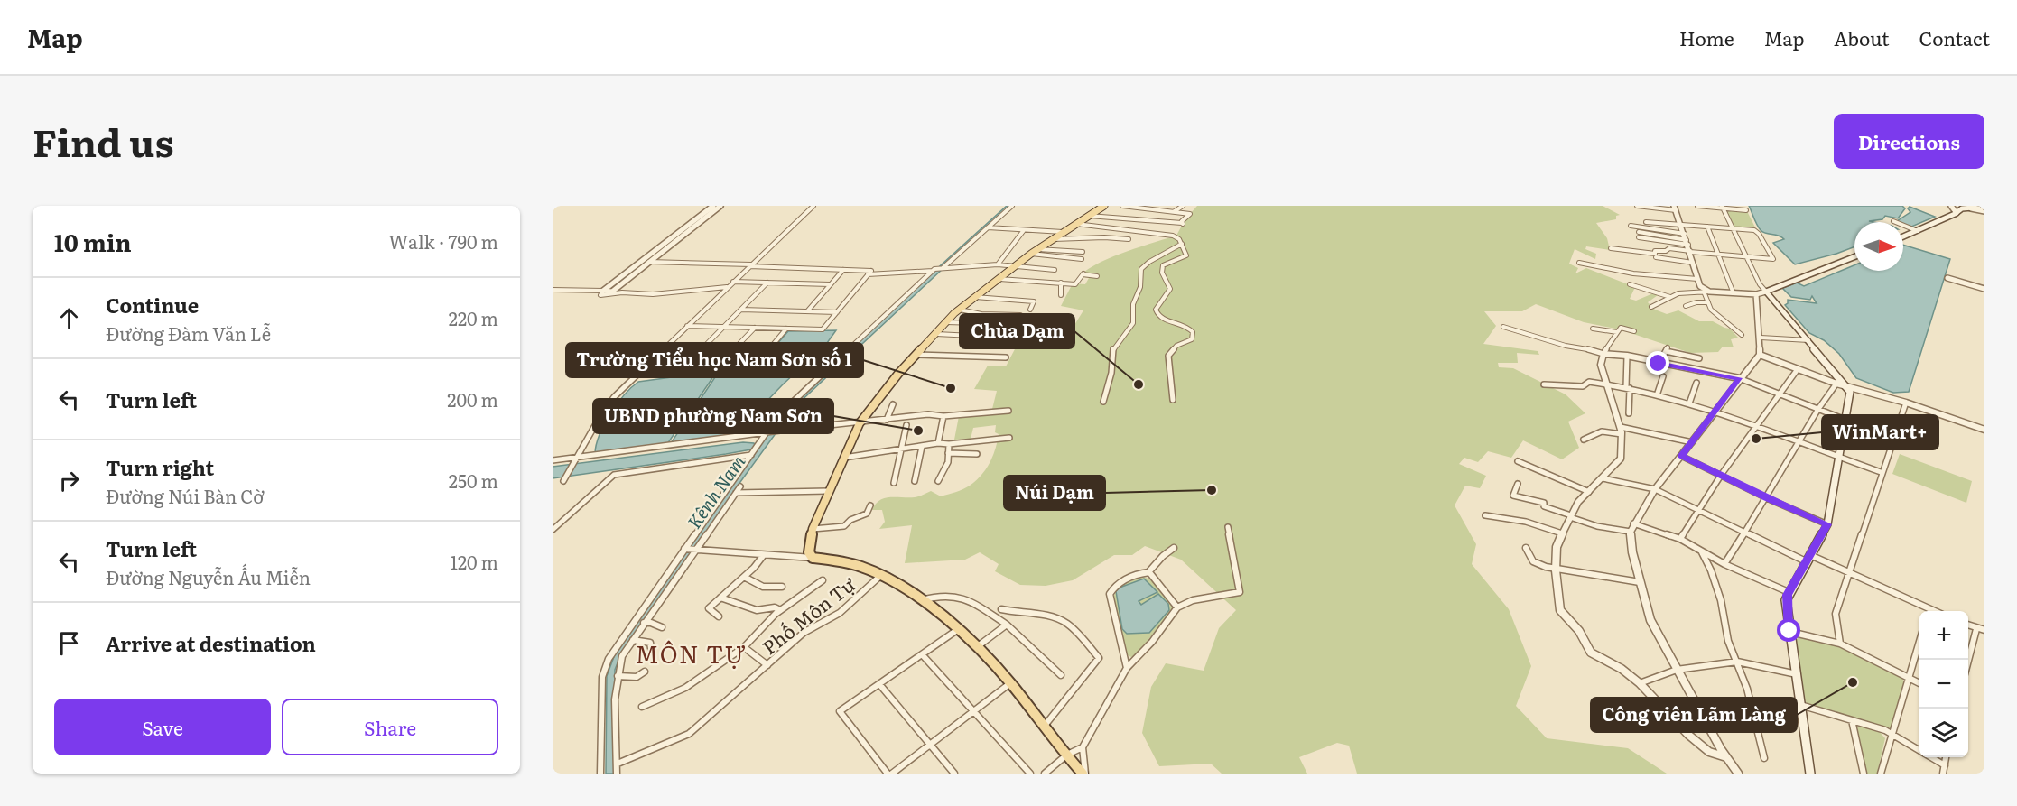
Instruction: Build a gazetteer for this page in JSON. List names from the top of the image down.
{
  "streets": {
    "street": ["Phố Môn Tự"]
  },
  "districts": ["MÔN TỰ"],
  "water": ["Kênh Nam"],
  "places": [
    "Chùa Dạm",
    "Trường Tiểu học Nam Sơn số 1",
    "UBND phường Nam Sơn",
    "WinMart+",
    "Núi Dạm",
    "Công viên Lãm Làng"
  ],
  "north": "right",
  "page": {
    "header": "Map",
    "nav": [
      "Home",
      "Map",
      "About",
      "Contact"
    ],
    "title": "Find us",
    "buttons": [
      "Directions",
      ["Save", "Share"]
    ],
    "heading": ["10 min", "Walk · 790 m"],
    "list": [
      ["Continue", "Đường Đàm Văn Lễ", "220 m"],
      ["Turn left", "200 m"],
      ["Turn right", "Đường Núi Bàn Cờ", "250 m"],
      ["Turn left", "Đường Nguyễn Ấu Miễn", "120 m"],
      "Arrive at destination"
    ],
    "map_buttons": ["+", "−"]
  }
}
